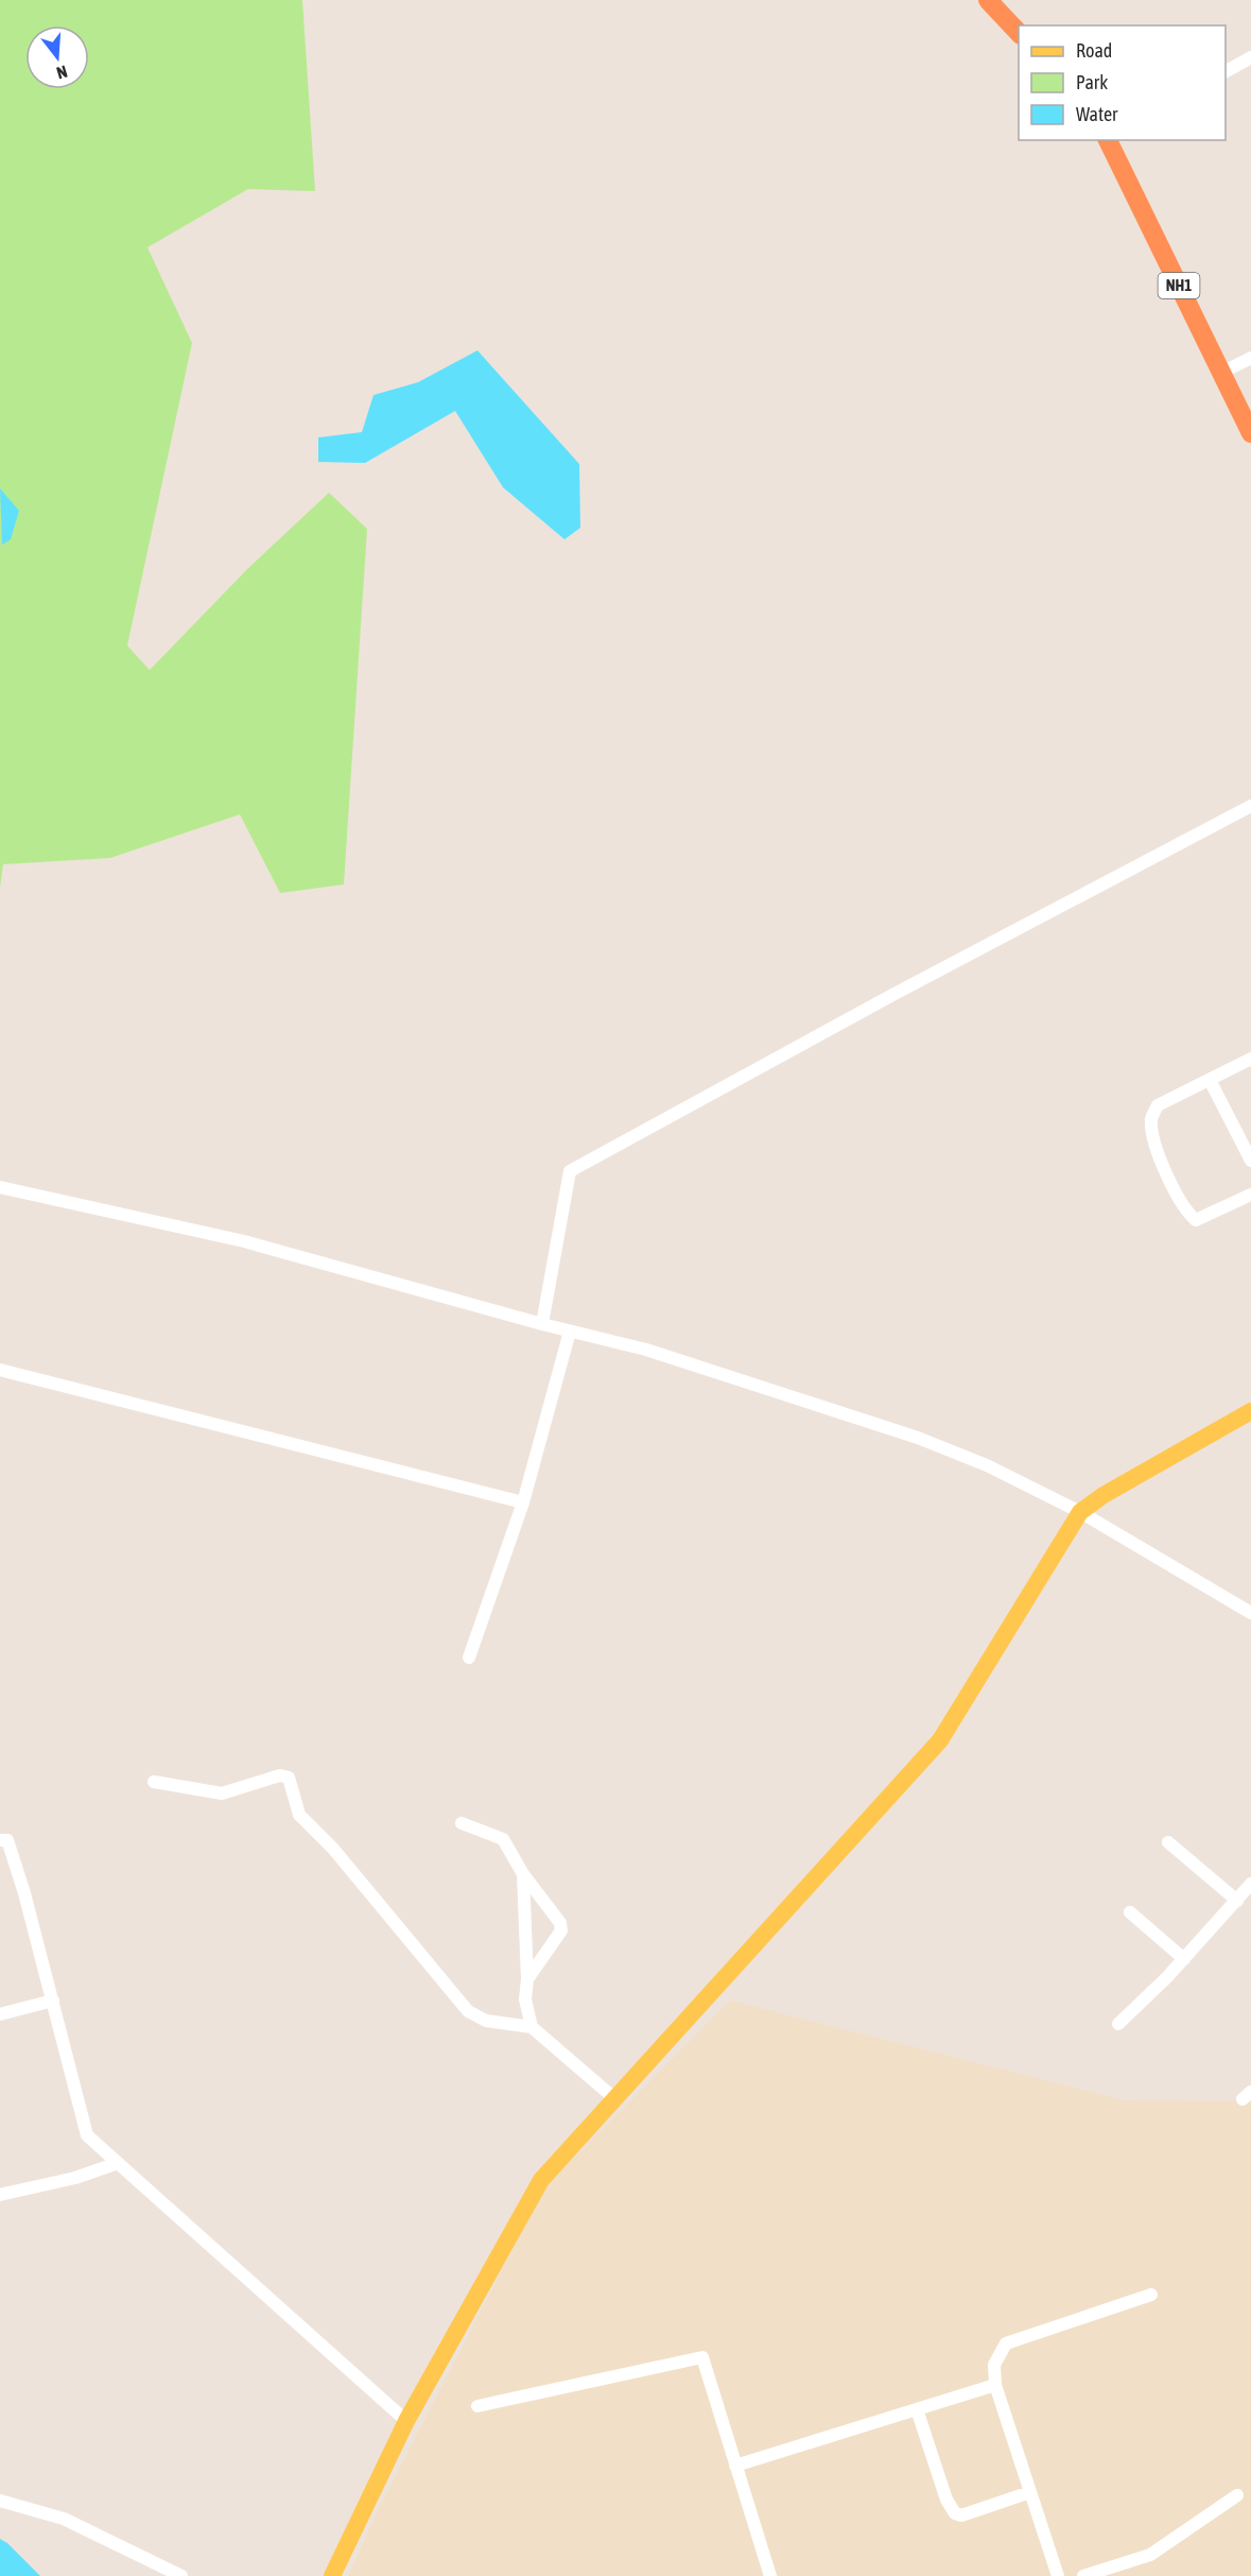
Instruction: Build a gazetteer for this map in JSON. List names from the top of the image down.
{
  "streets": {
    "highway": ["NH1"]
  },
  "legend": ["Road", "Park", "Water"],
  "north": "bottom"
}
